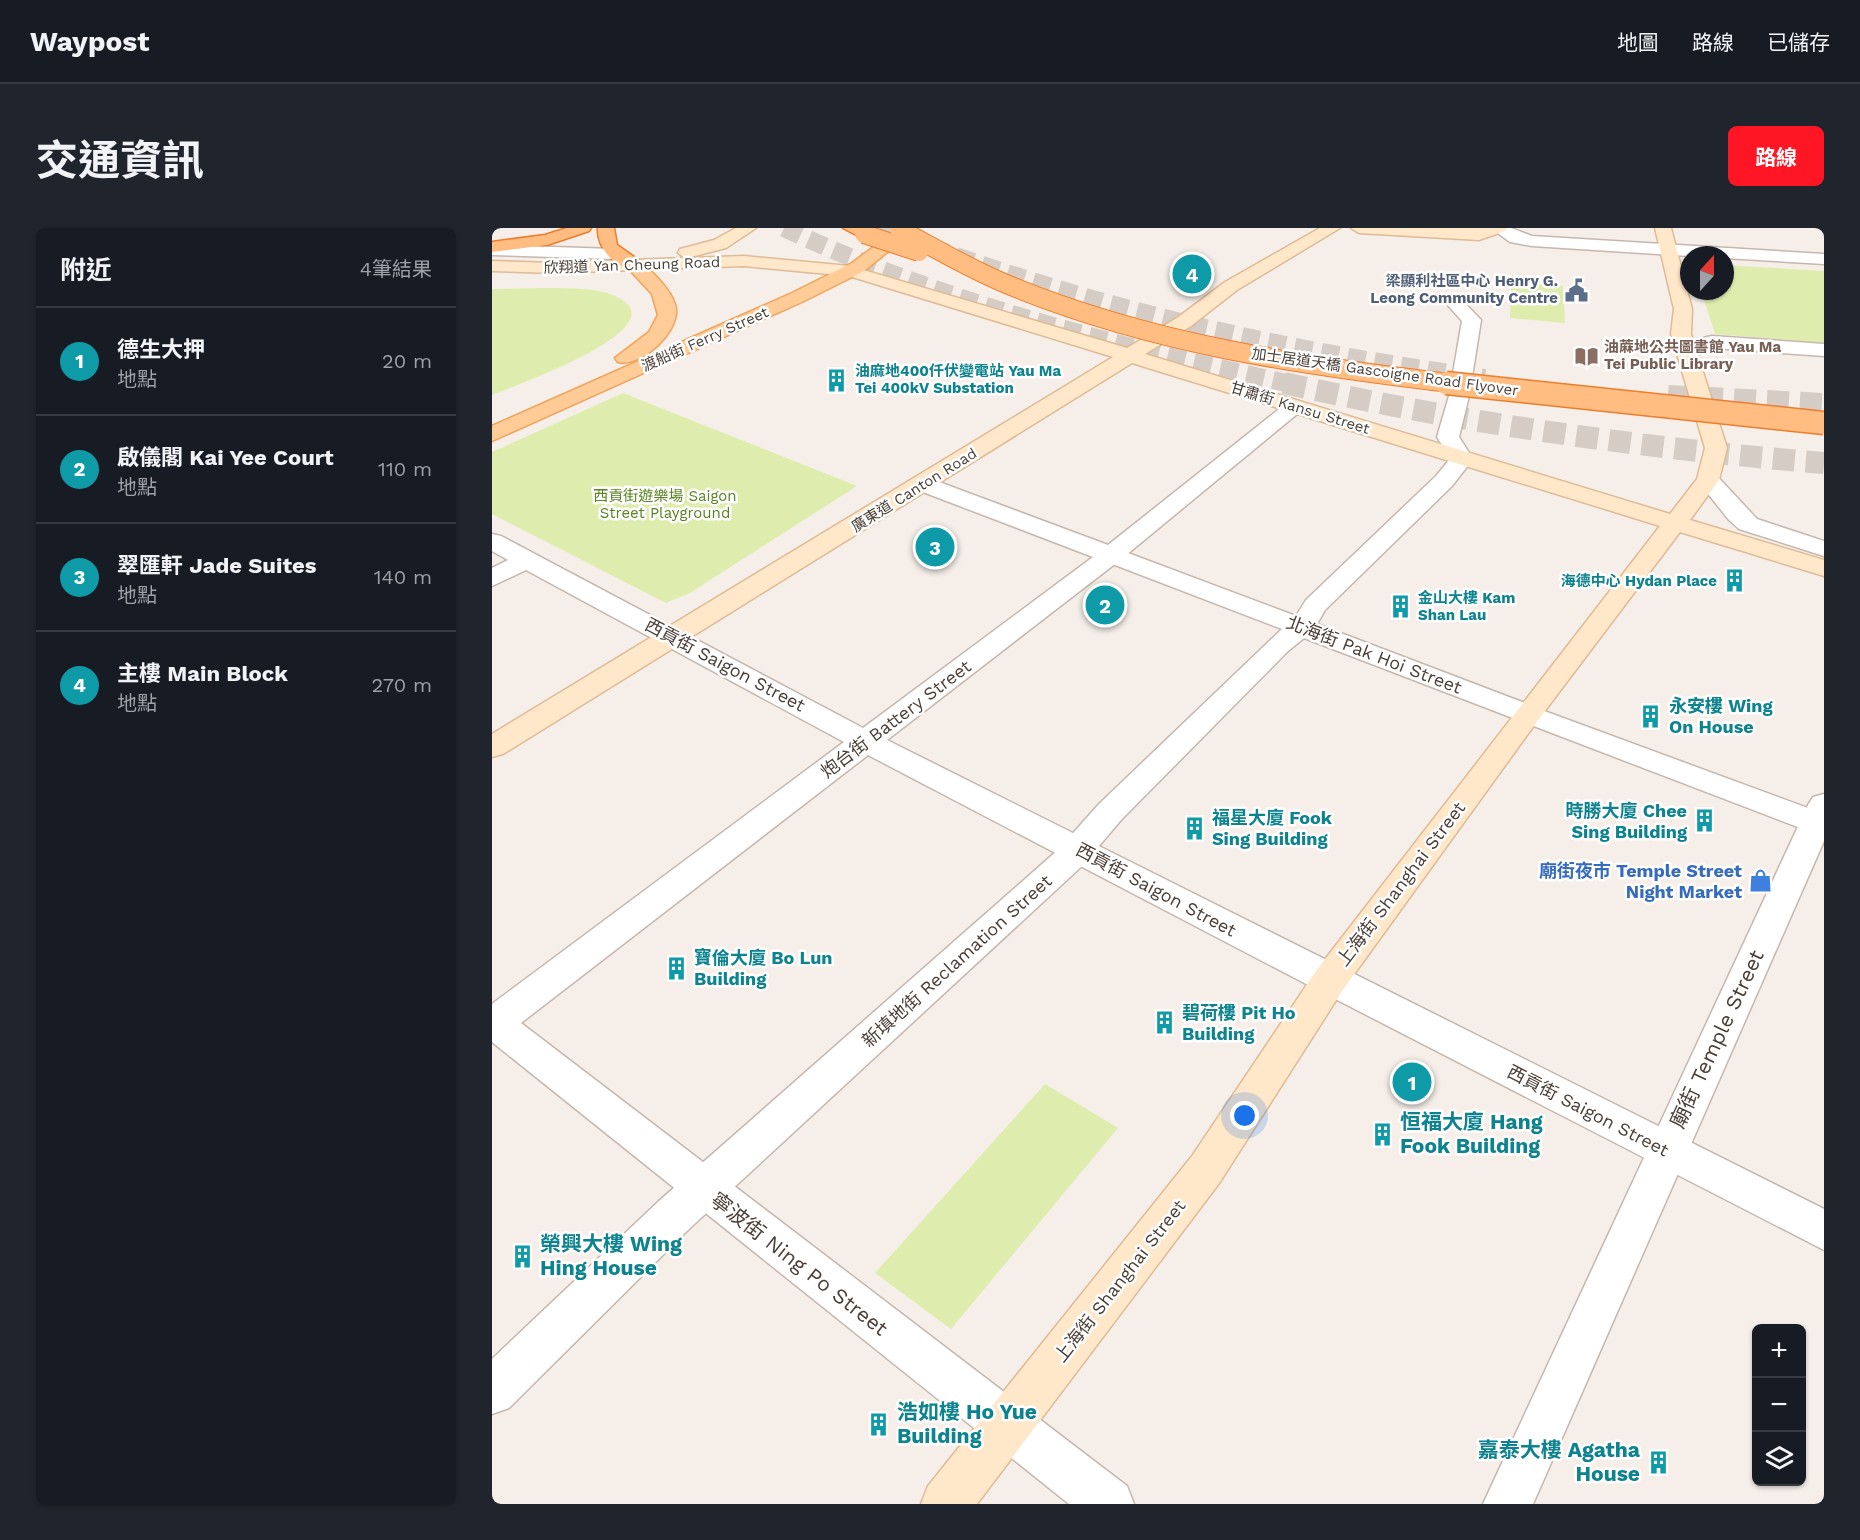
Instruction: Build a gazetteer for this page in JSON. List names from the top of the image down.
{
  "streets": {
    "highway": ["加士居道天橋 Gascoigne Road Flyover"],
    "main road": [
      "欣翔道 Yan Cheung Road",
      "渡船街 Ferry Street",
      "甘肅街 Kansu Street",
      "廣東道 Canton Road",
      "上海街 Shanghai Street"
    ],
    "street": [
      "北海街 Pak Hoi Street",
      "西貢街 Saigon Street",
      "炮台街 Battery Street",
      "新填地街 Reclamation Street",
      "廟街 Temple Street",
      "寧波街 Ning Po Street"
    ]
  },
  "crossings": [
    ["欣翔道 Yan Cheung Road", "渡船街 Ferry Street"],
    ["欣翔道 Yan Cheung Road", "甘肅街 Kansu Street"],
    ["渡船街 Ferry Street", "甘肅街 Kansu Street"],
    ["甘肅街 Kansu Street", "廣東道 Canton Road"],
    ["甘肅街 Kansu Street", "炮台街 Battery Street"],
    ["甘肅街 Kansu Street", "上海街 Shanghai Street"],
    ["甘肅街 Kansu Street", "新填地街 Reclamation Street"],
    ["廣東道 Canton Road", "北海街 Pak Hoi Street"],
    ["廣東道 Canton Road", "西貢街 Saigon Street"],
    ["北海街 Pak Hoi Street", "炮台街 Battery Street"],
    ["北海街 Pak Hoi Street", "上海街 Shanghai Street"],
    ["北海街 Pak Hoi Street", "新填地街 Reclamation Street"],
    ["北海街 Pak Hoi Street", "廟街 Temple Street"],
    ["西貢街 Saigon Street", "炮台街 Battery Street"],
    ["西貢街 Saigon Street", "上海街 Shanghai Street"],
    ["西貢街 Saigon Street", "新填地街 Reclamation Street"],
    ["西貢街 Saigon Street", "廟街 Temple Street"],
    ["炮台街 Battery Street", "寧波街 Ning Po Street"],
    ["上海街 Shanghai Street", "寧波街 Ning Po Street"],
    ["新填地街 Reclamation Street", "寧波街 Ning Po Street"]
  ],
  "parks": ["西貢街遊樂場 Saigon Street Playground"],
  "places": {
    "public building": ["梁顯利社區中心 Henry G. Leong Community Centre"],
    "library": ["油蔴地公共圖書館 Yau Ma Tei Public Library"],
    "building": [
      "油麻地400仟伏變電站 Yau Ma Tei 400kV Substation",
      "海德中心 Hydan Place",
      "金山大樓 Kam Shan Lau",
      "永安樓 Wing On House",
      "時勝大廈 Chee Sing Building",
      "福星大廈 Fook Sing Building",
      "寶倫大廈 Bo Lun Building",
      "碧荷樓 Pit Ho Building",
      "恒福大廈 Hang Fook Building",
      "榮興大樓 Wing Hing House",
      "浩如樓 Ho Yue Building",
      "嘉泰大樓 Agatha House"
    ],
    "shop": ["廟街夜市 Temple Street Night Market"]
  },
  "north": "top",
  "page": {
    "header": "Waypost",
    "nav": ["地圖", "路線", "已儲存"],
    "title": "交通資訊",
    "buttons": "路線",
    "heading": ["附近", "4筆結果"],
    "pins": [
      "4",
      "3",
      "2",
      "1"
    ],
    "list": [
      {
        "mark": "1",
        "name": "德生大押",
        "note": "地點",
        "value": "20 m"
      },
      {
        "mark": "2",
        "name": "啟儀閣 Kai Yee Court",
        "note": "地點",
        "value": "110 m"
      },
      {
        "mark": "3",
        "name": "翠匯軒 Jade Suites",
        "note": "地點",
        "value": "140 m"
      },
      {
        "mark": "4",
        "name": "主樓 Main Block",
        "note": "地點",
        "value": "270 m"
      }
    ],
    "map_buttons": ["+", "−"]
  }
}
